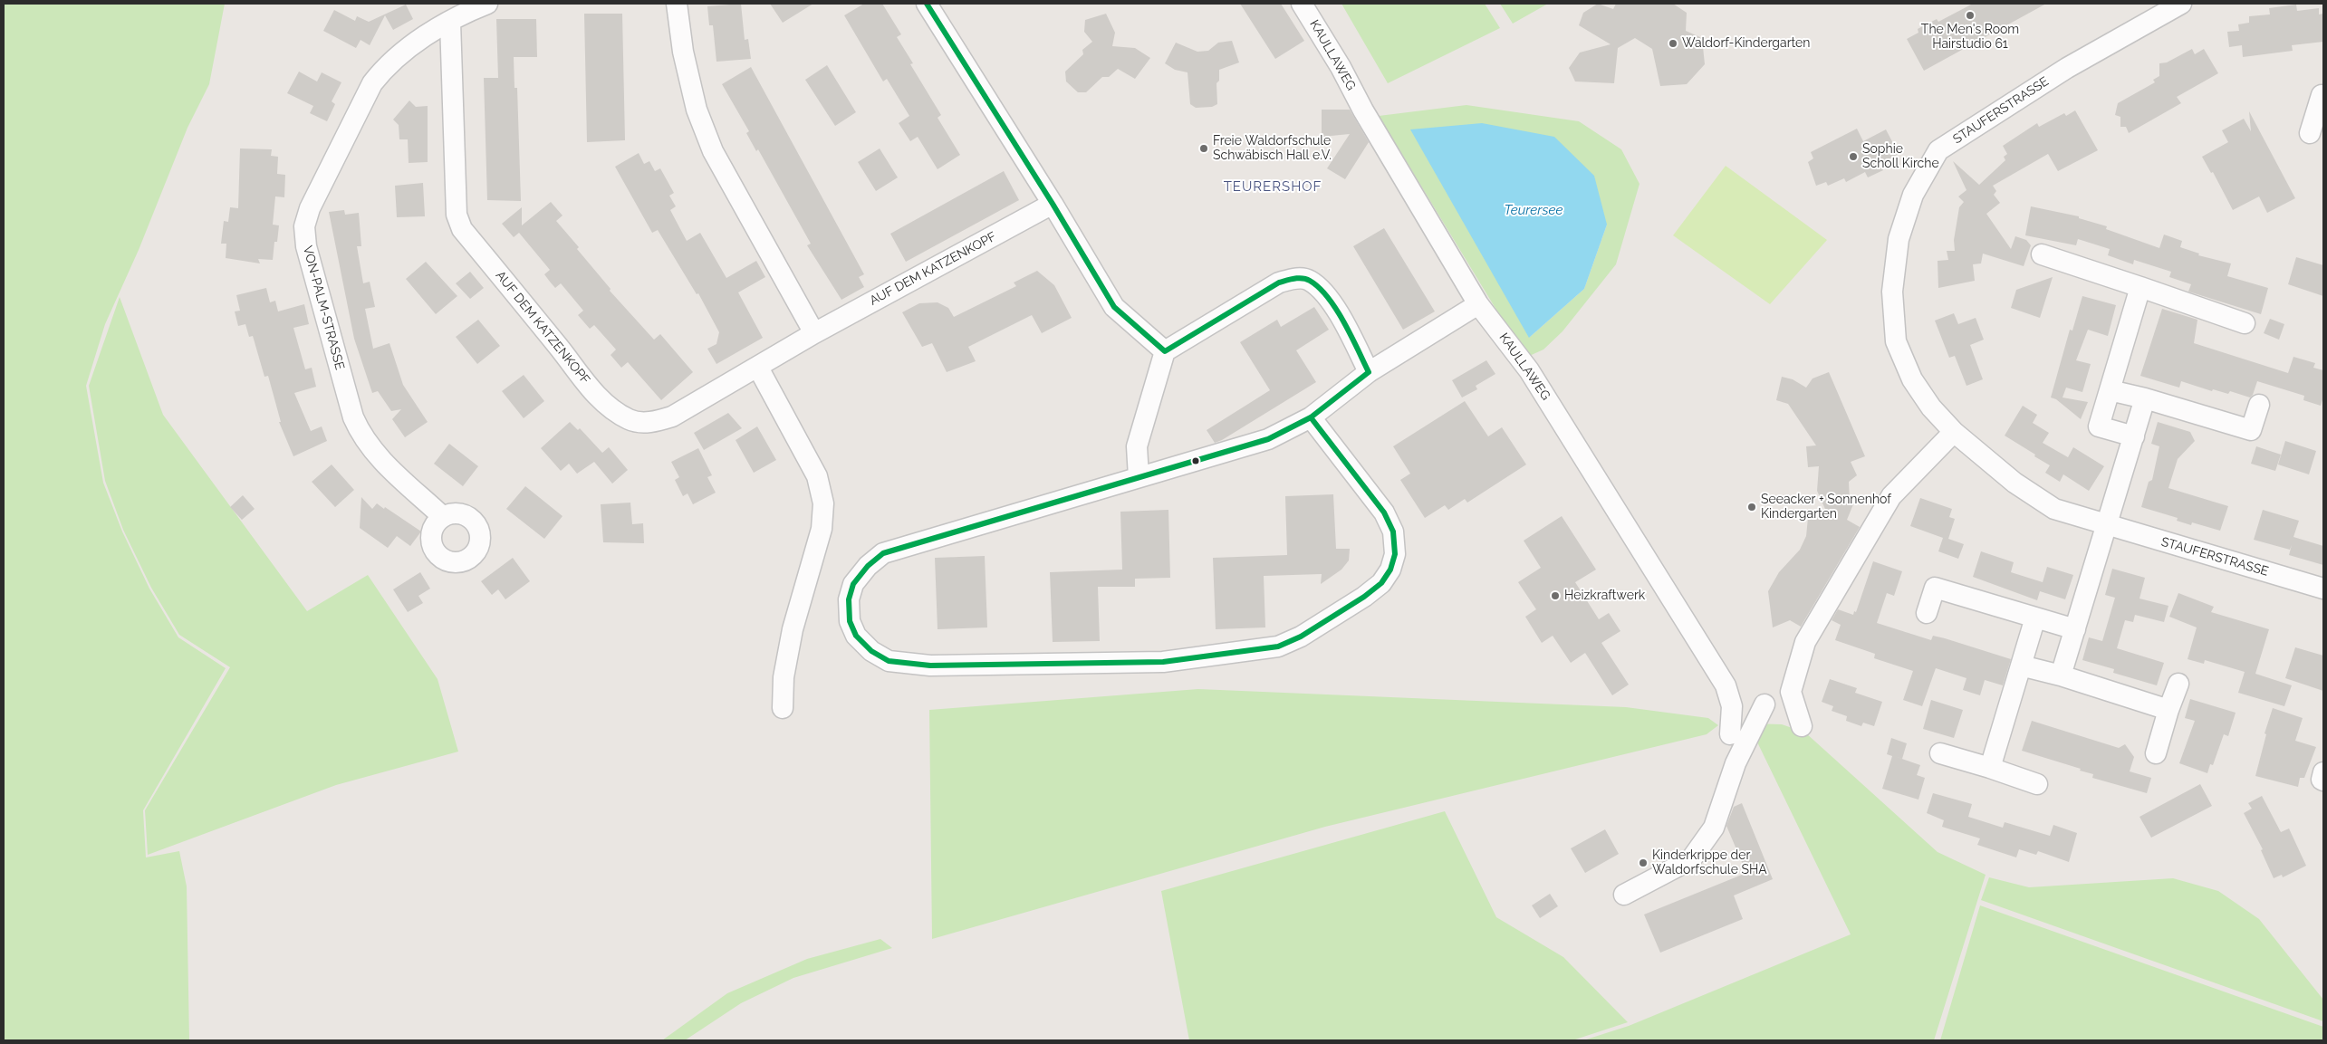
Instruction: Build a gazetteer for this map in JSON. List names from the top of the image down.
{
  "streets": {
    "street": [
      "KAULLAWEG",
      "STAUFERSTRASSE",
      "AUF DEM KATZENKOPF",
      "VON-PALM-STRASSE"
    ]
  },
  "crossings": [
    ["AUF DEM KATZENKOPF", "VON-PALM-STRASSE"]
  ],
  "districts": ["TEURERSHOF"],
  "water": ["Teurersee"],
  "places": [
    "The Men's Room Hairstudio 61",
    "Waldorf-Kindergarten",
    "Freie Waldorfschule Schwäbisch Hall e.V.",
    "Sophie Scholl Kirche",
    "Seeacker + Sonnenhof Kindergarten",
    "Heizkraftwerk",
    "Kinderkrippe der Waldorfschule SHA"
  ]
}
